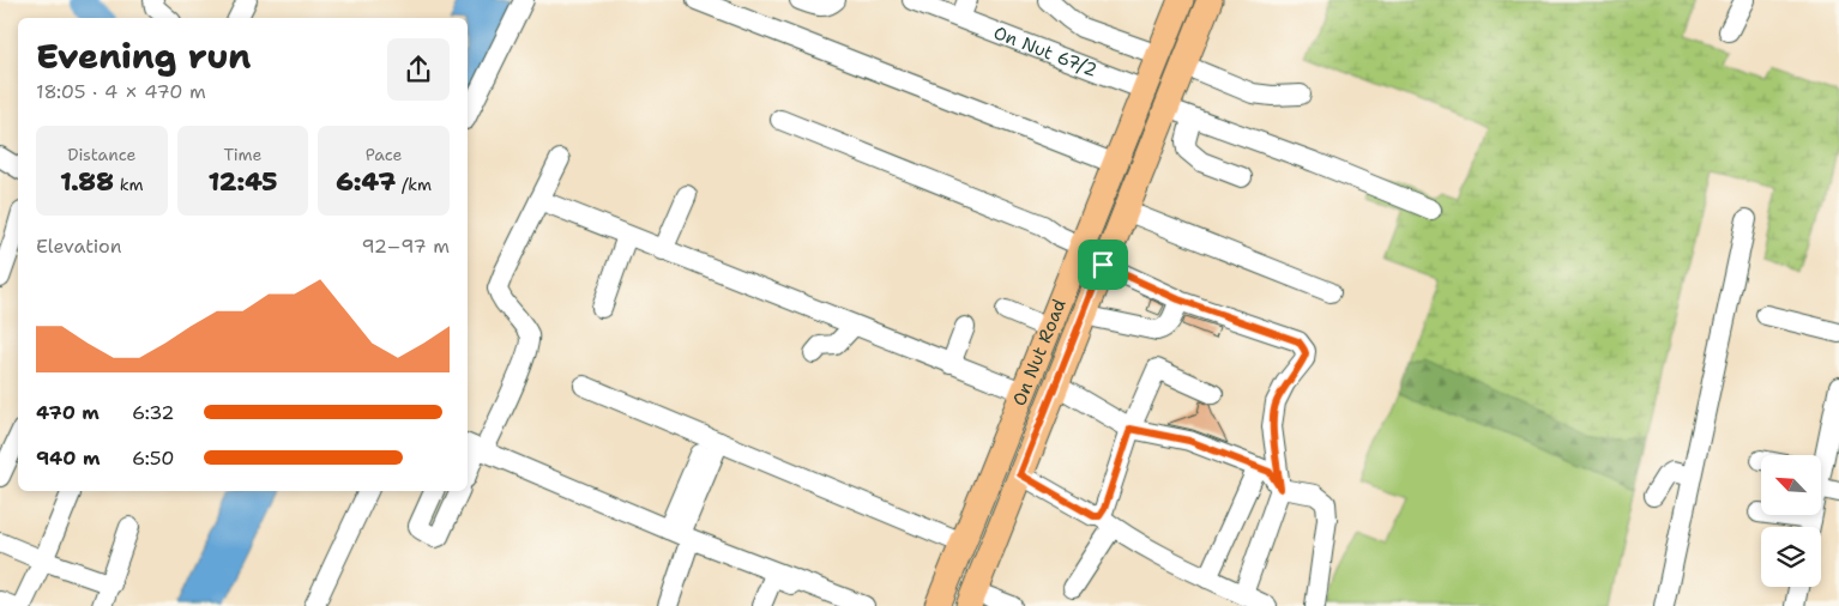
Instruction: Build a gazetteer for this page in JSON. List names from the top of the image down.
{
  "streets": {
    "main road": ["On Nut Road"],
    "street": ["On Nut 67/2"]
  },
  "crossings": [
    ["On Nut 67/2", "On Nut Road"]
  ],
  "north": "top left",
  "page": {
    "heading": ["Evening run", "18:05 · 4 × 470 m"],
    "stats": [
      ["Distance", "1.88 km"],
      ["Time", "12:45"],
      ["Pace", "6:47 /km"]
    ],
    "chart": ["Elevation", "92–97 m"],
    "list": [
      {
        "name": "470 m",
        "note": "6:32"
      },
      {
        "name": "940 m",
        "note": "6:50"
      }
    ]
  }
}
